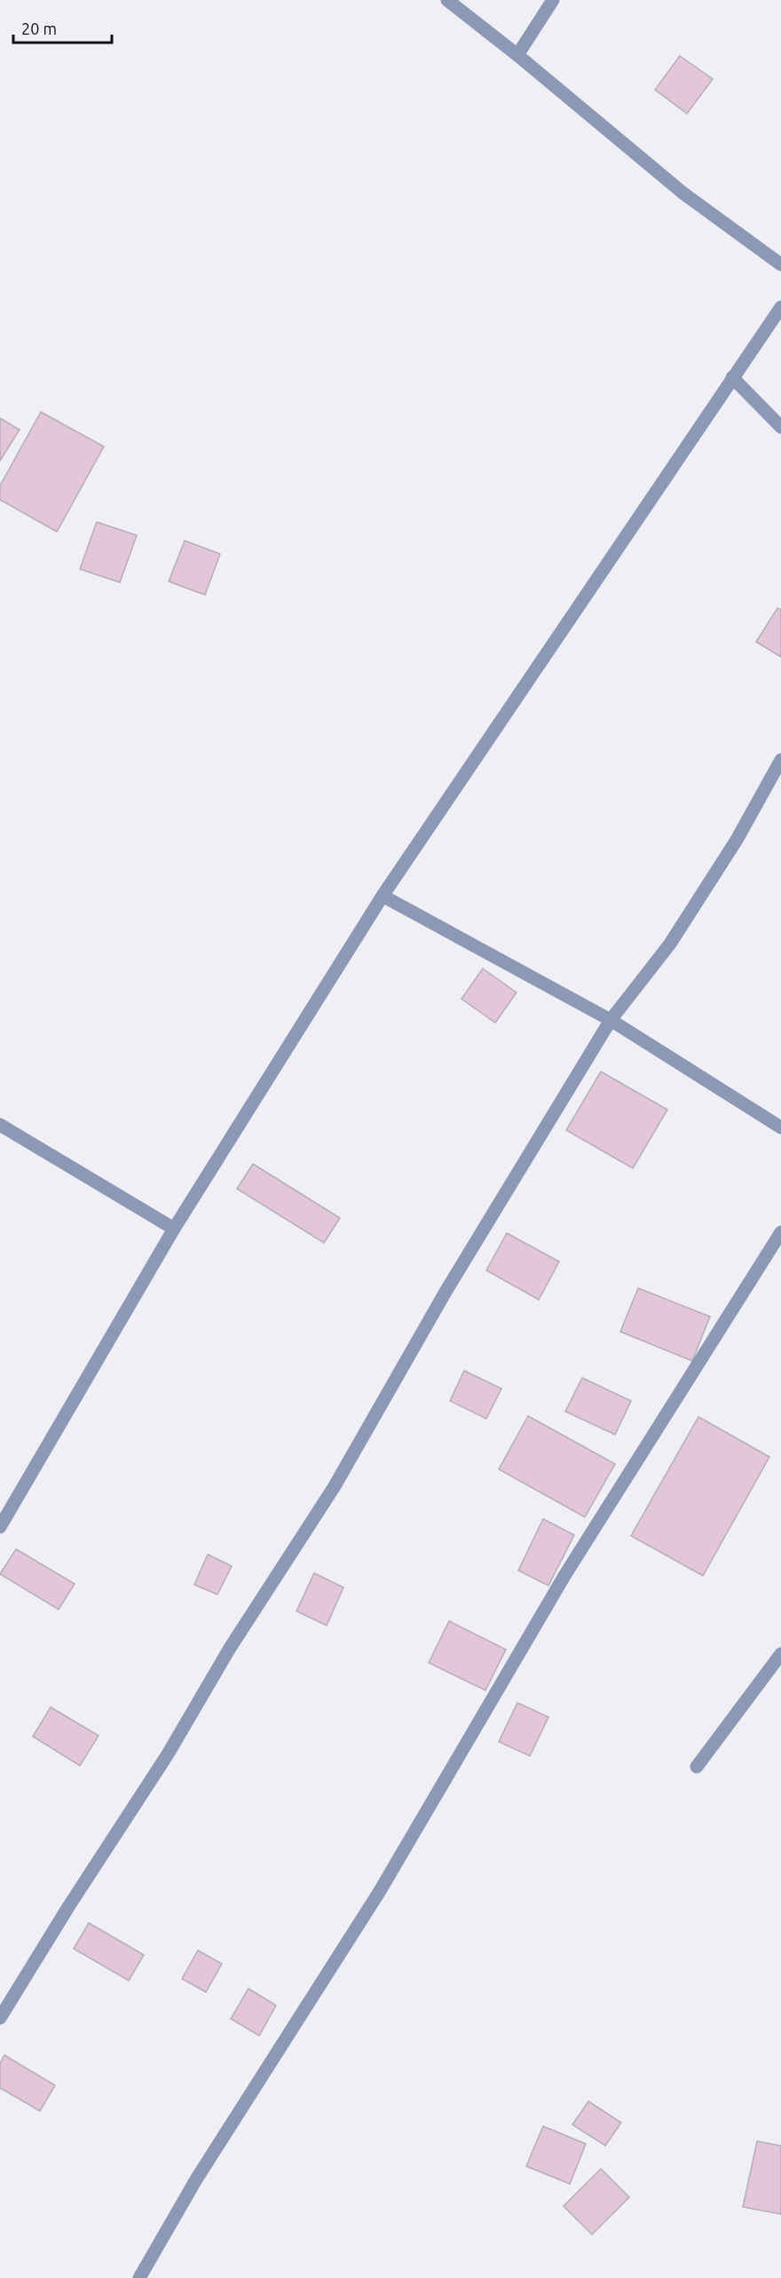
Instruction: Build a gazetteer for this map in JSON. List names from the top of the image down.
{
  "scale_bar": "20 m"
}
